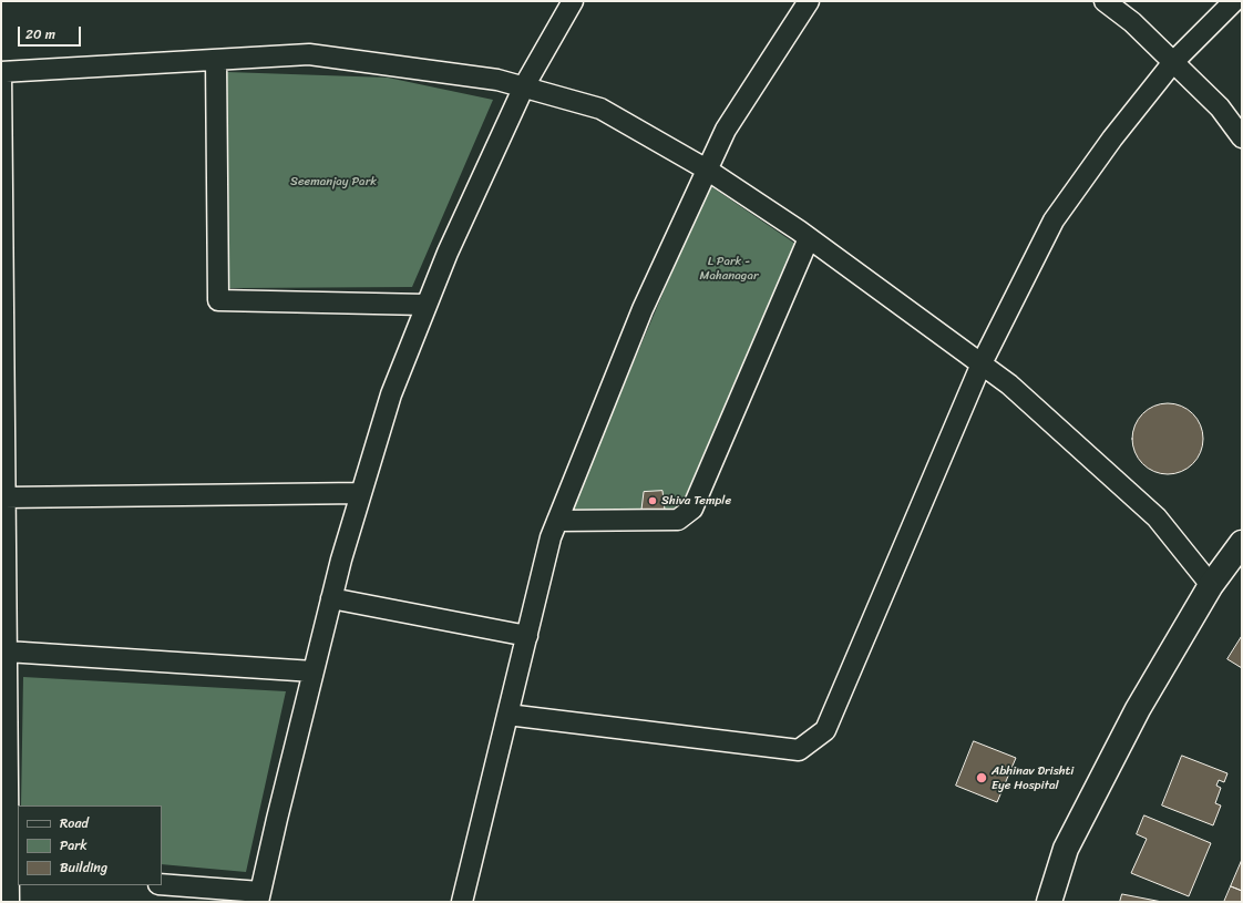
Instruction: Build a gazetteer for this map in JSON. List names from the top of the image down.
{
  "parks": ["Seemanjay Park", "L Park - Mahanagar"],
  "places": ["Shiva Temple", "Abhinav Drishti Eye Hospital"],
  "legend": ["Road", "Park", "Building"],
  "scale_bar": "20 m"
}
